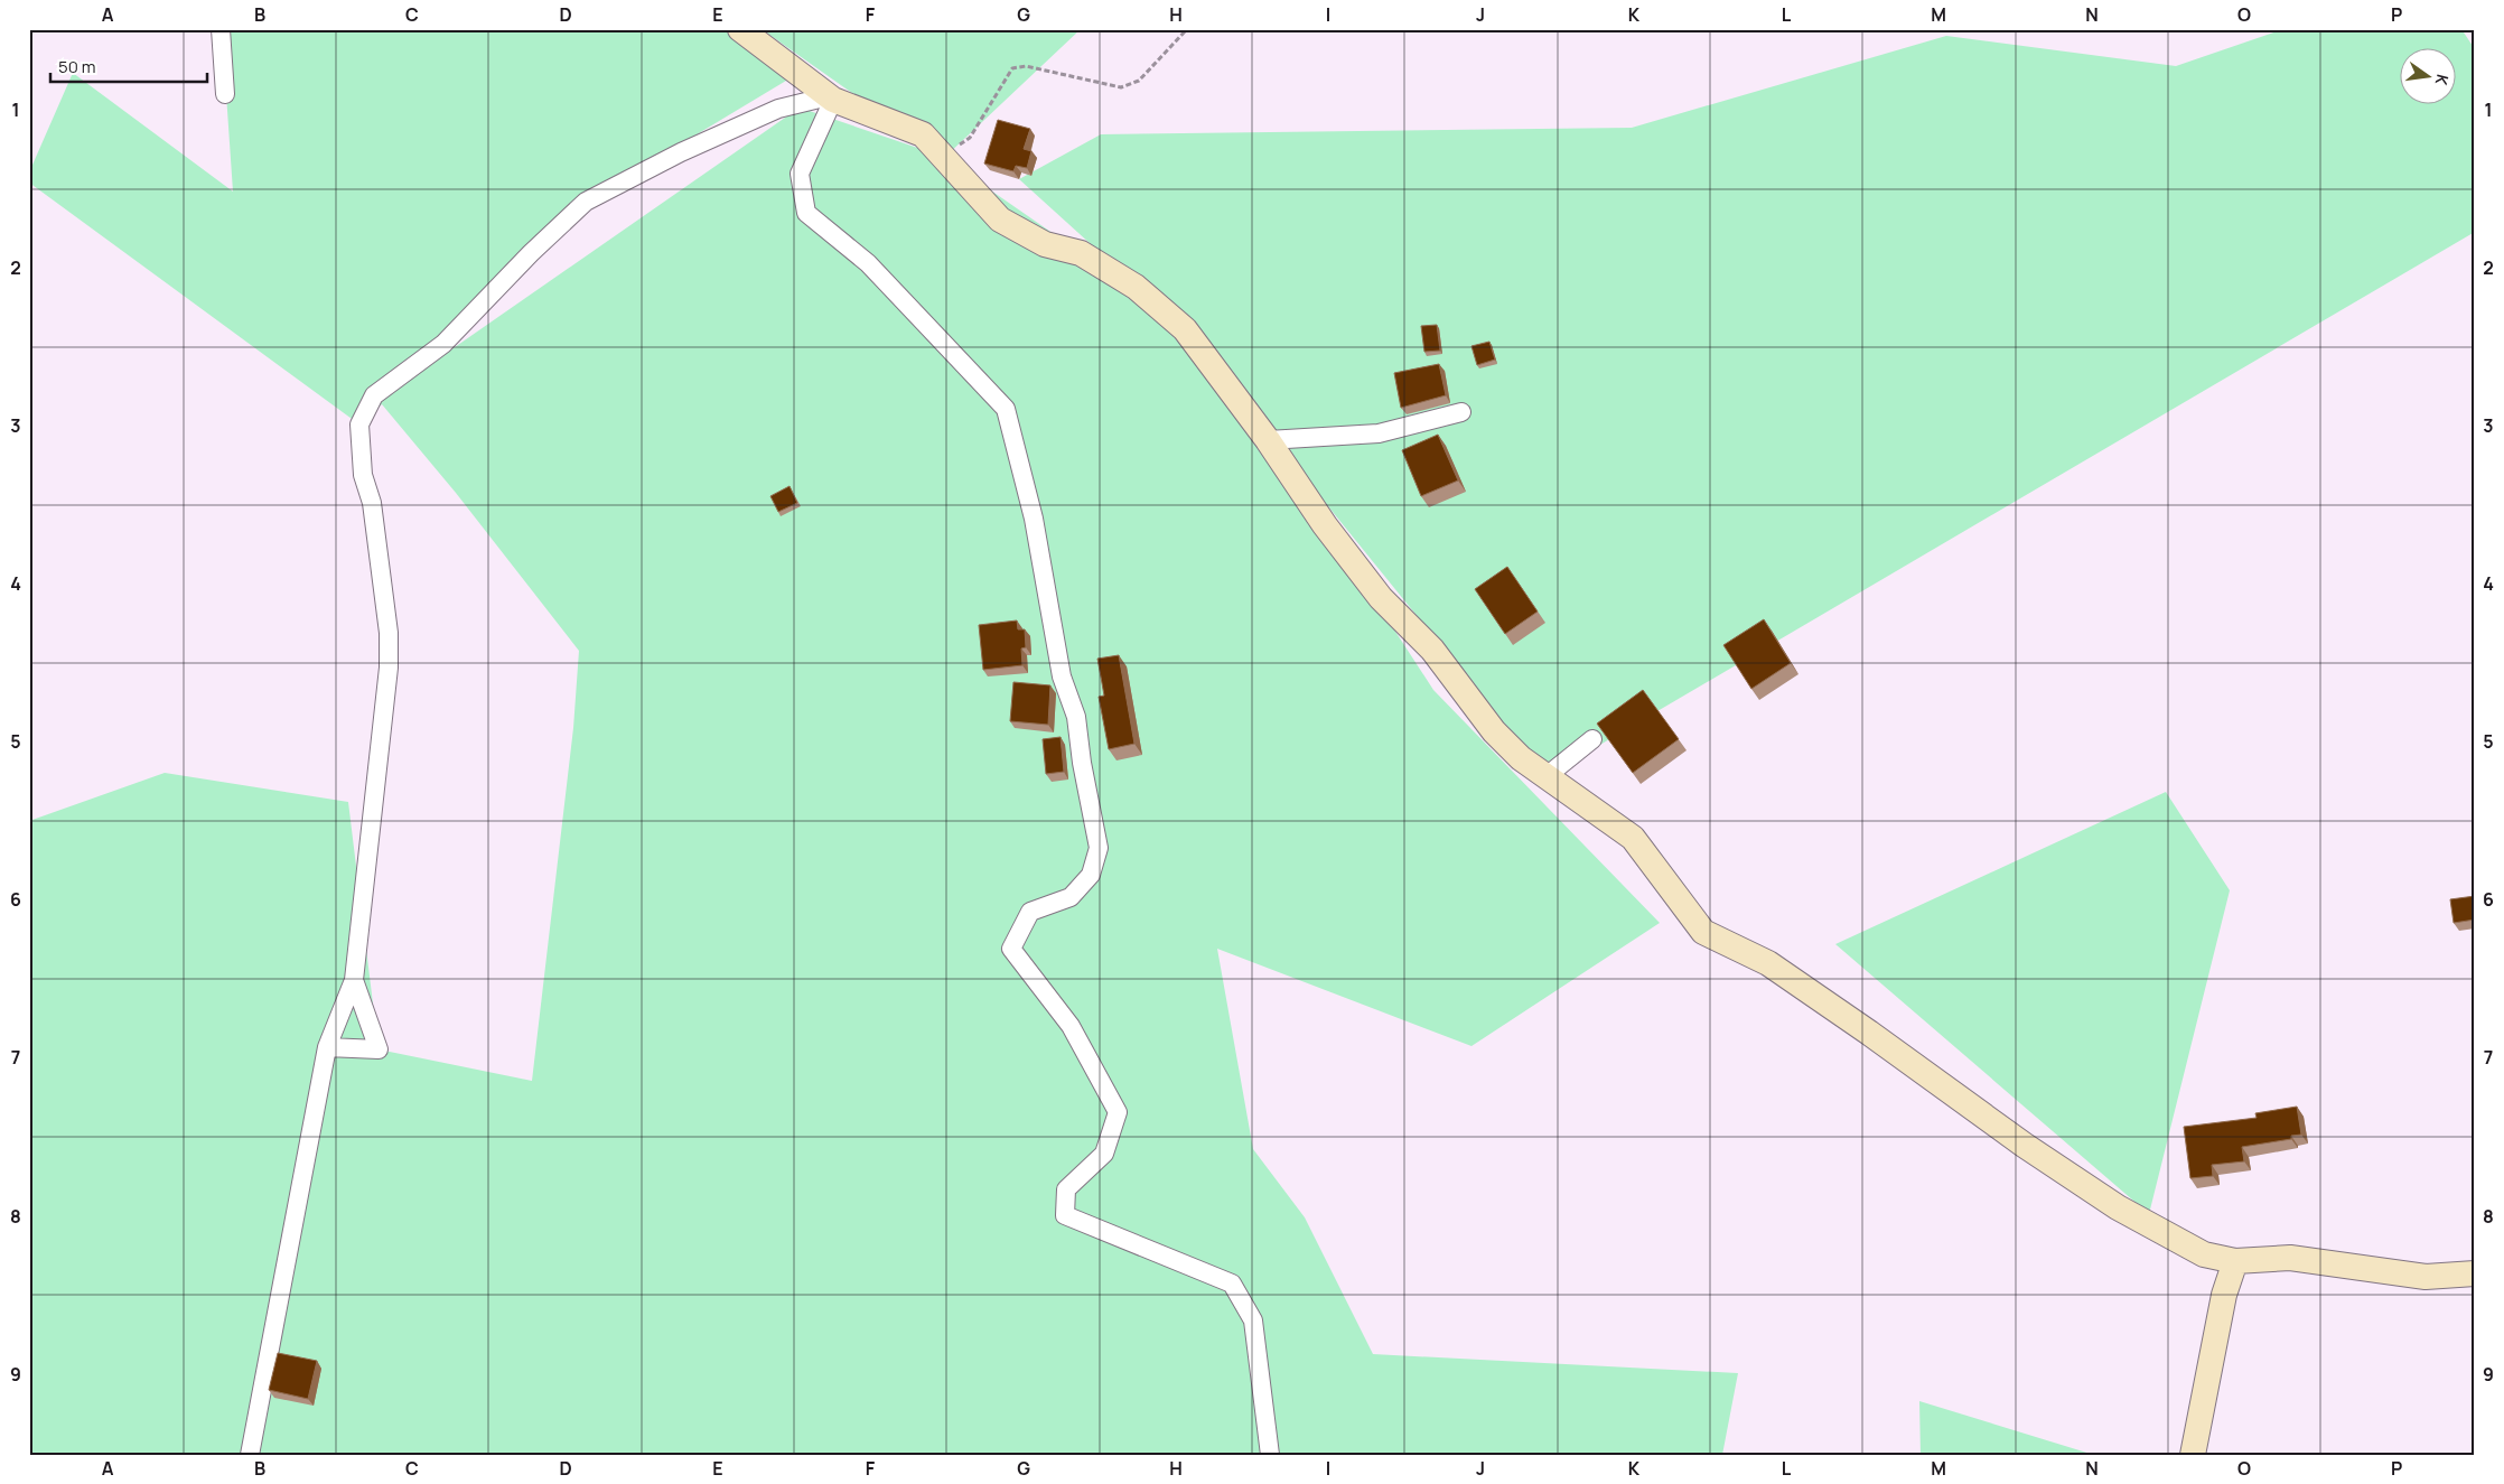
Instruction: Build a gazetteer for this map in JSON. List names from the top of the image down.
{
  "scale_bar": "50 m",
  "north": "right",
  "grid": {
    "columns": [
      "A",
      "B",
      "C",
      "D",
      "E",
      "F",
      "G",
      "H",
      "I",
      "J",
      "K",
      "L",
      "M",
      "N",
      "O",
      "P"
    ],
    "rows": [
      "1",
      "2",
      "3",
      "4",
      "5",
      "6",
      "7",
      "8",
      "9"
    ]
  }
}
